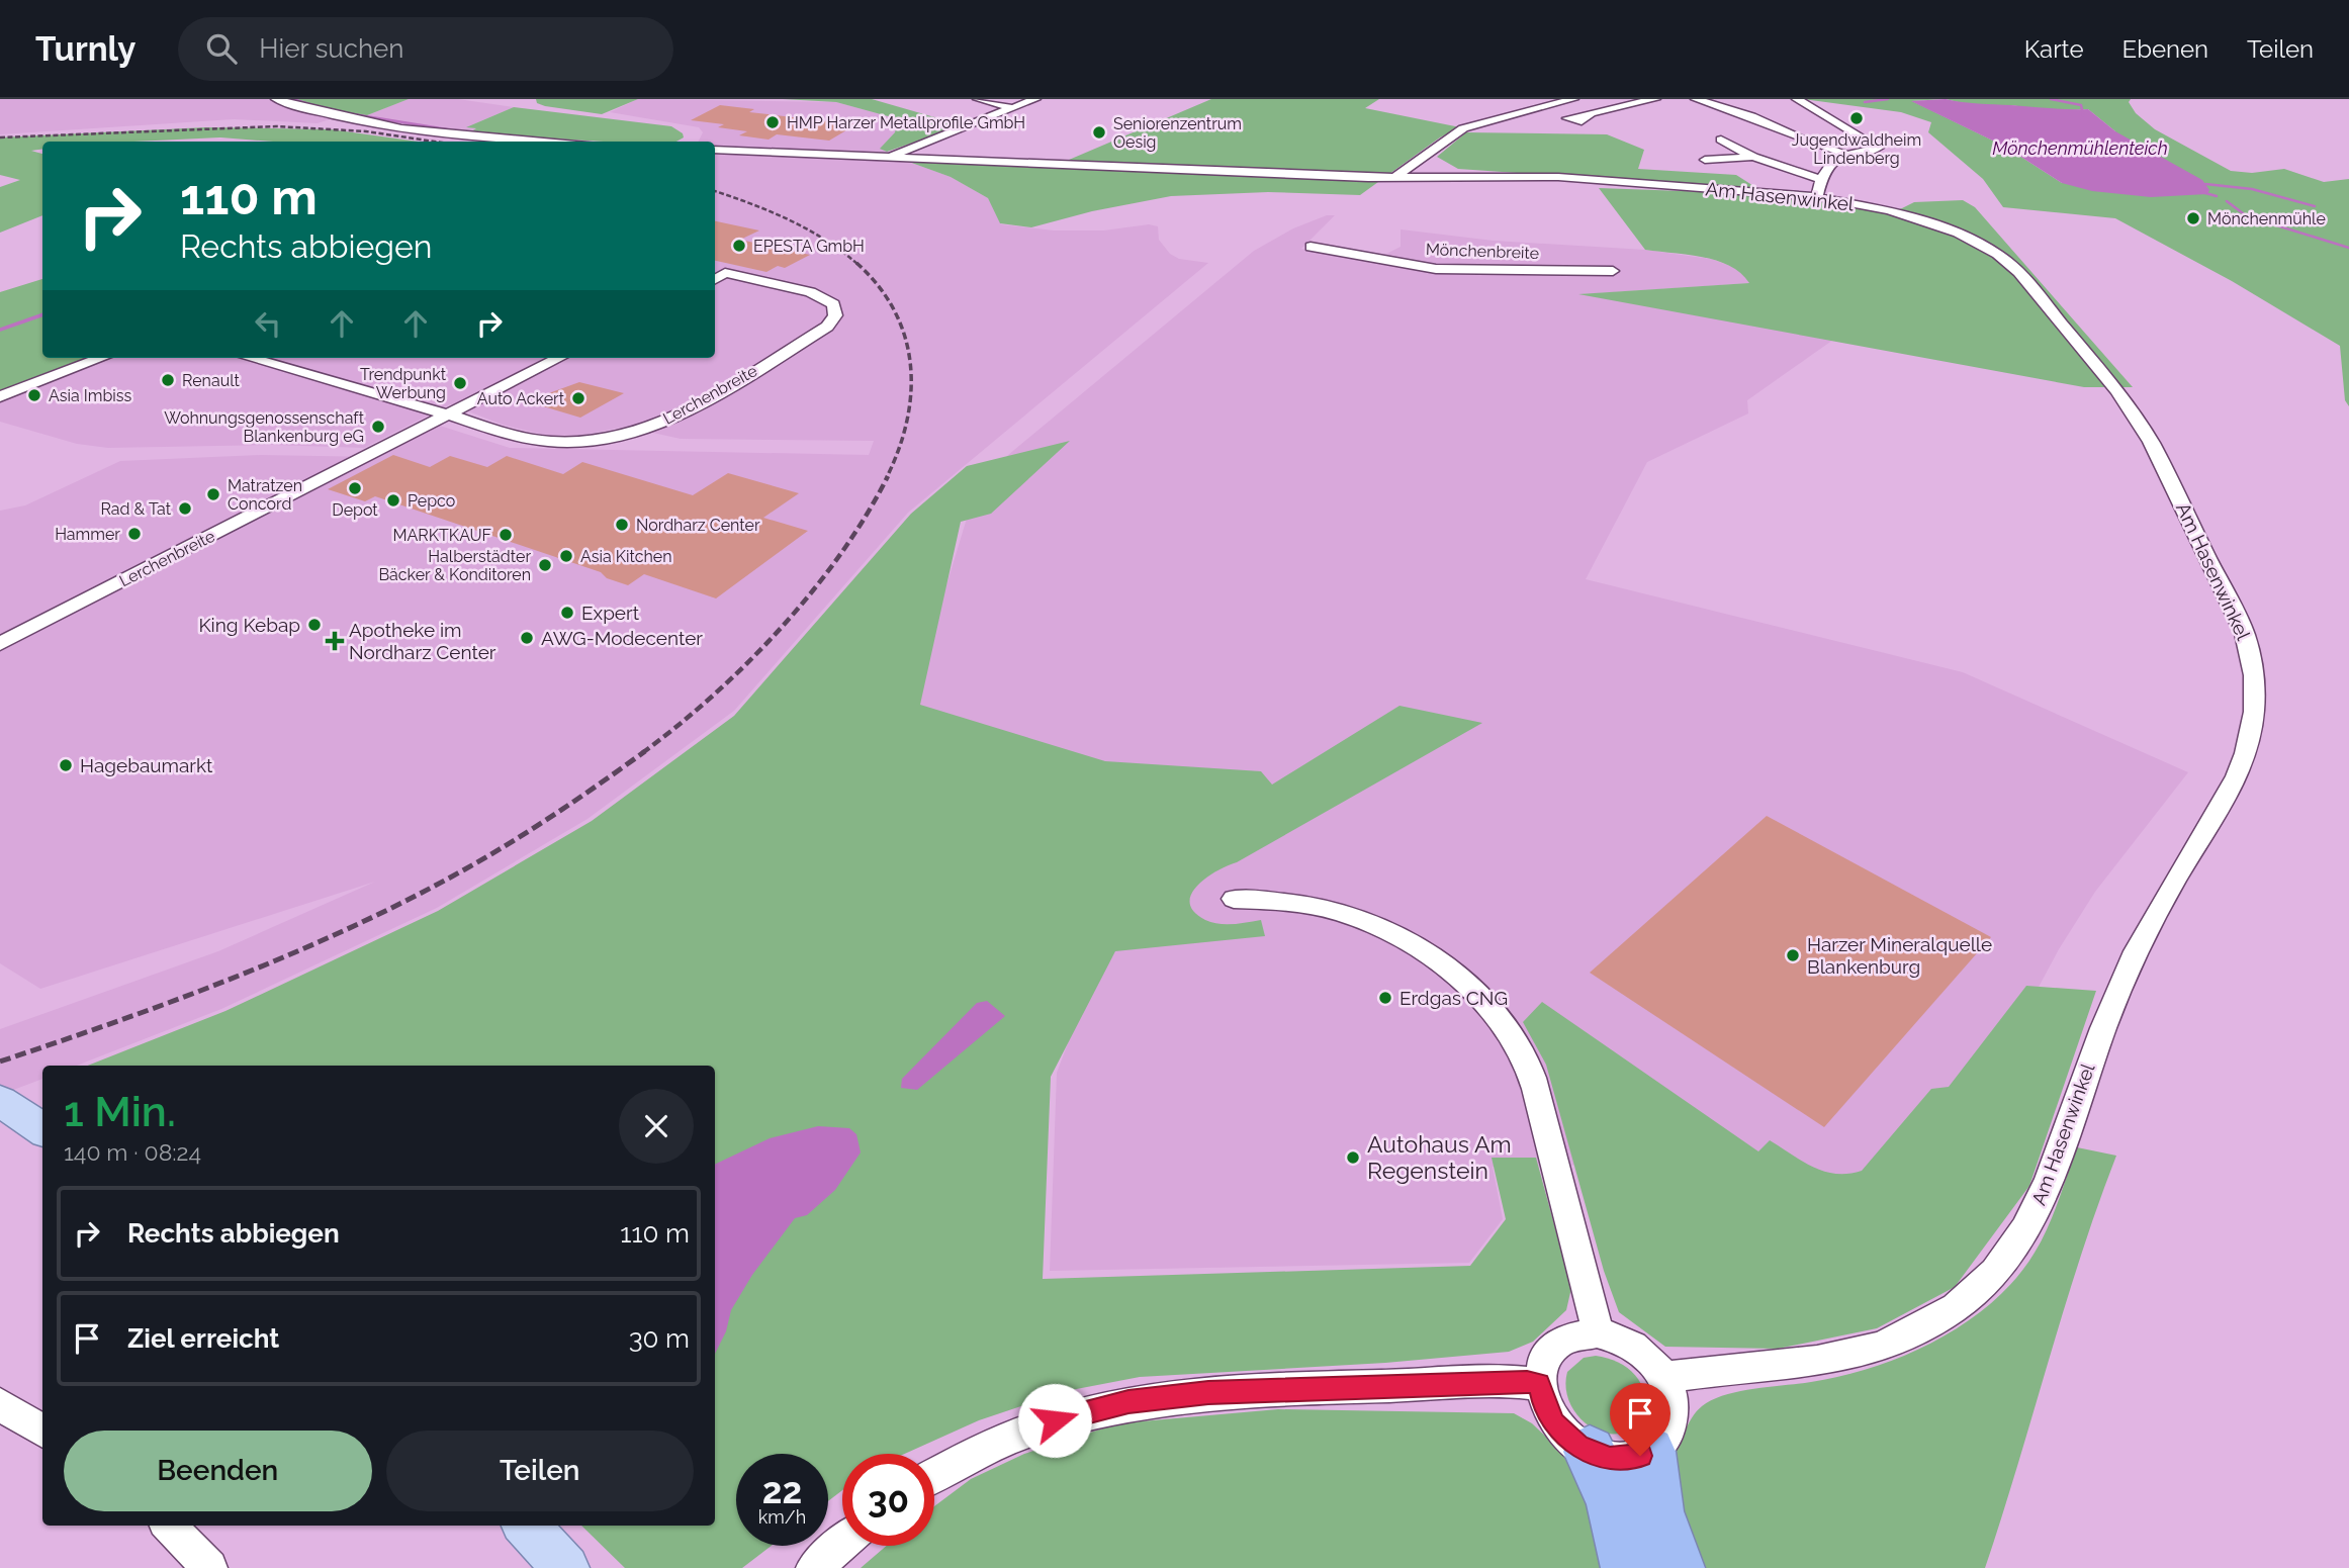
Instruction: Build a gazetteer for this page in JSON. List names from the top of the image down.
{
  "streets": {
    "street": ["Am Hasenwinkel", "Mönchenbreite", "Lerchenbreite"]
  },
  "water": ["Mönchenmühlenteich"],
  "places": {
    "other": [
      "Jugendwaldheim Lindenberg",
      "HMP Harzer Metallprofile GmbH",
      "Seniorenzentrum Oesig",
      "Mönchenmühle",
      "EPESTA GmbH",
      "Renault",
      "Trendpunkt Werbung",
      "Asia Imbiss",
      "Auto Ackert",
      "Wohnungsgenossenschaft Blankenburg eG",
      "Depot",
      "Matratzen Concord",
      "Pepco",
      "Rad & Tat",
      "Nordharz Center",
      "Hammer",
      "MARKTKAUF",
      "Asia Kitchen",
      "Halberstädter Bäcker & Konditoren",
      "Expert",
      "King Kebap",
      "AWG-Modecenter",
      "Hagebaumarkt",
      "Harzer Mineralquelle Blankenburg",
      "Erdgas CNG",
      "Autohaus Am Regenstein"
    ],
    "health": ["Apotheke im Nordharz Center"]
  },
  "page": {
    "header": "Turnly",
    "search": "Hier suchen",
    "nav": ["Karte", "Ebenen", "Teilen"],
    "turn": ["110 m", "Rechts abbiegen"],
    "heading": ["1 Min.", "140 m · 08:24"],
    "list": [
      {
        "name": "Rechts abbiegen",
        "value": "110 m"
      },
      {
        "name": "Ziel erreicht",
        "value": "30 m"
      }
    ],
    "buttons": ["Beenden", "Teilen"],
    "speed": "22 km/h",
    "limit": "30"
  }
}
